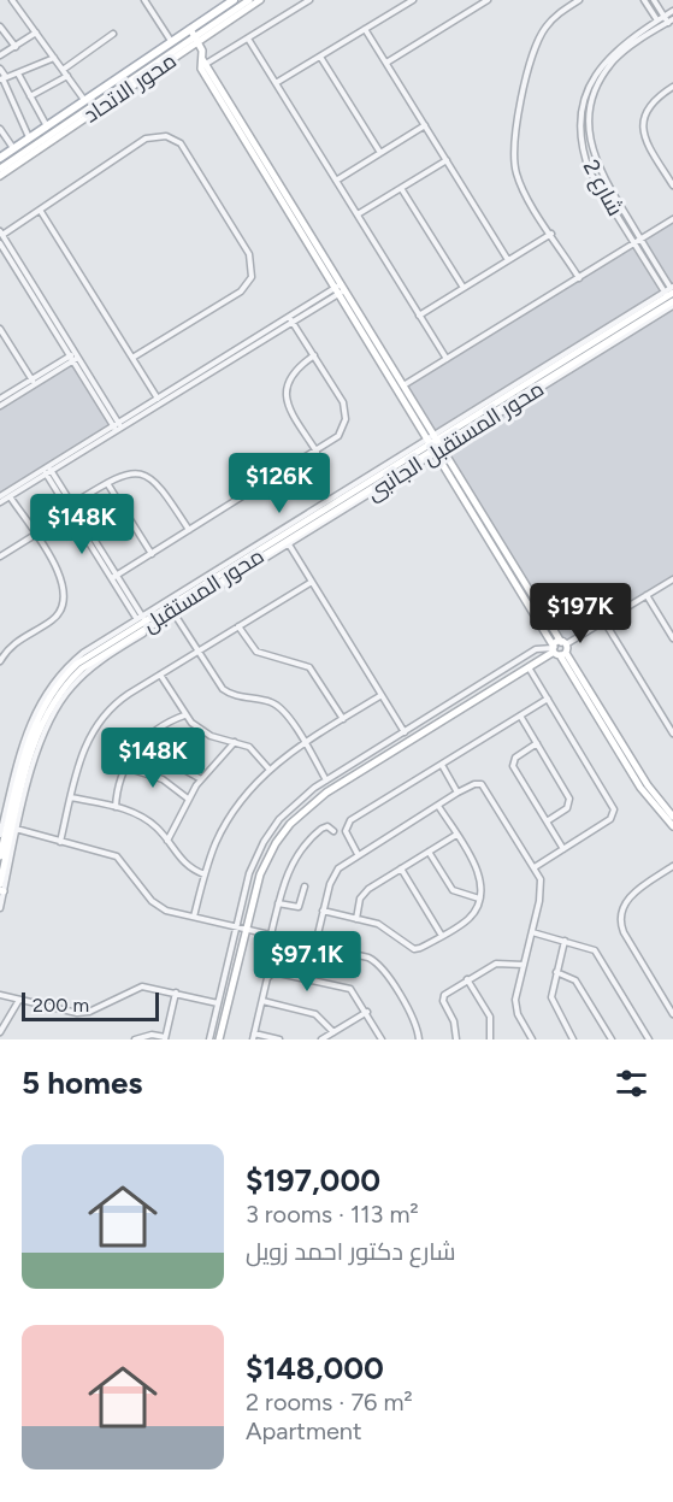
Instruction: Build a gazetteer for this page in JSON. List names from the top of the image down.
{
  "streets": {
    "street": [
      "محور الاتحاد",
      "شارع 2",
      "محور المستقبل الجانبى",
      "محور المستقبل"
    ]
  },
  "crossings": [
    ["شارع 2", "محور المستقبل الجانبى"],
    ["شارع 2", "محور المستقبل"],
    ["محور المستقبل الجانبى", "محور المستقبل"]
  ],
  "scale_bar": "200 m",
  "page": {
    "price": [
      "$126K",
      "$148K",
      "$197K",
      "$148K",
      "$97.1K"
    ],
    "scale": "200 m",
    "heading": "5 homes",
    "list": [
      {
        "name": "$197,000",
        "note": "3 rooms · 113 m² · شارع دكتور احمد زويل"
      },
      {
        "name": "$148,000",
        "note": "2 rooms · 76 m² · Apartment"
      }
    ]
  }
}
